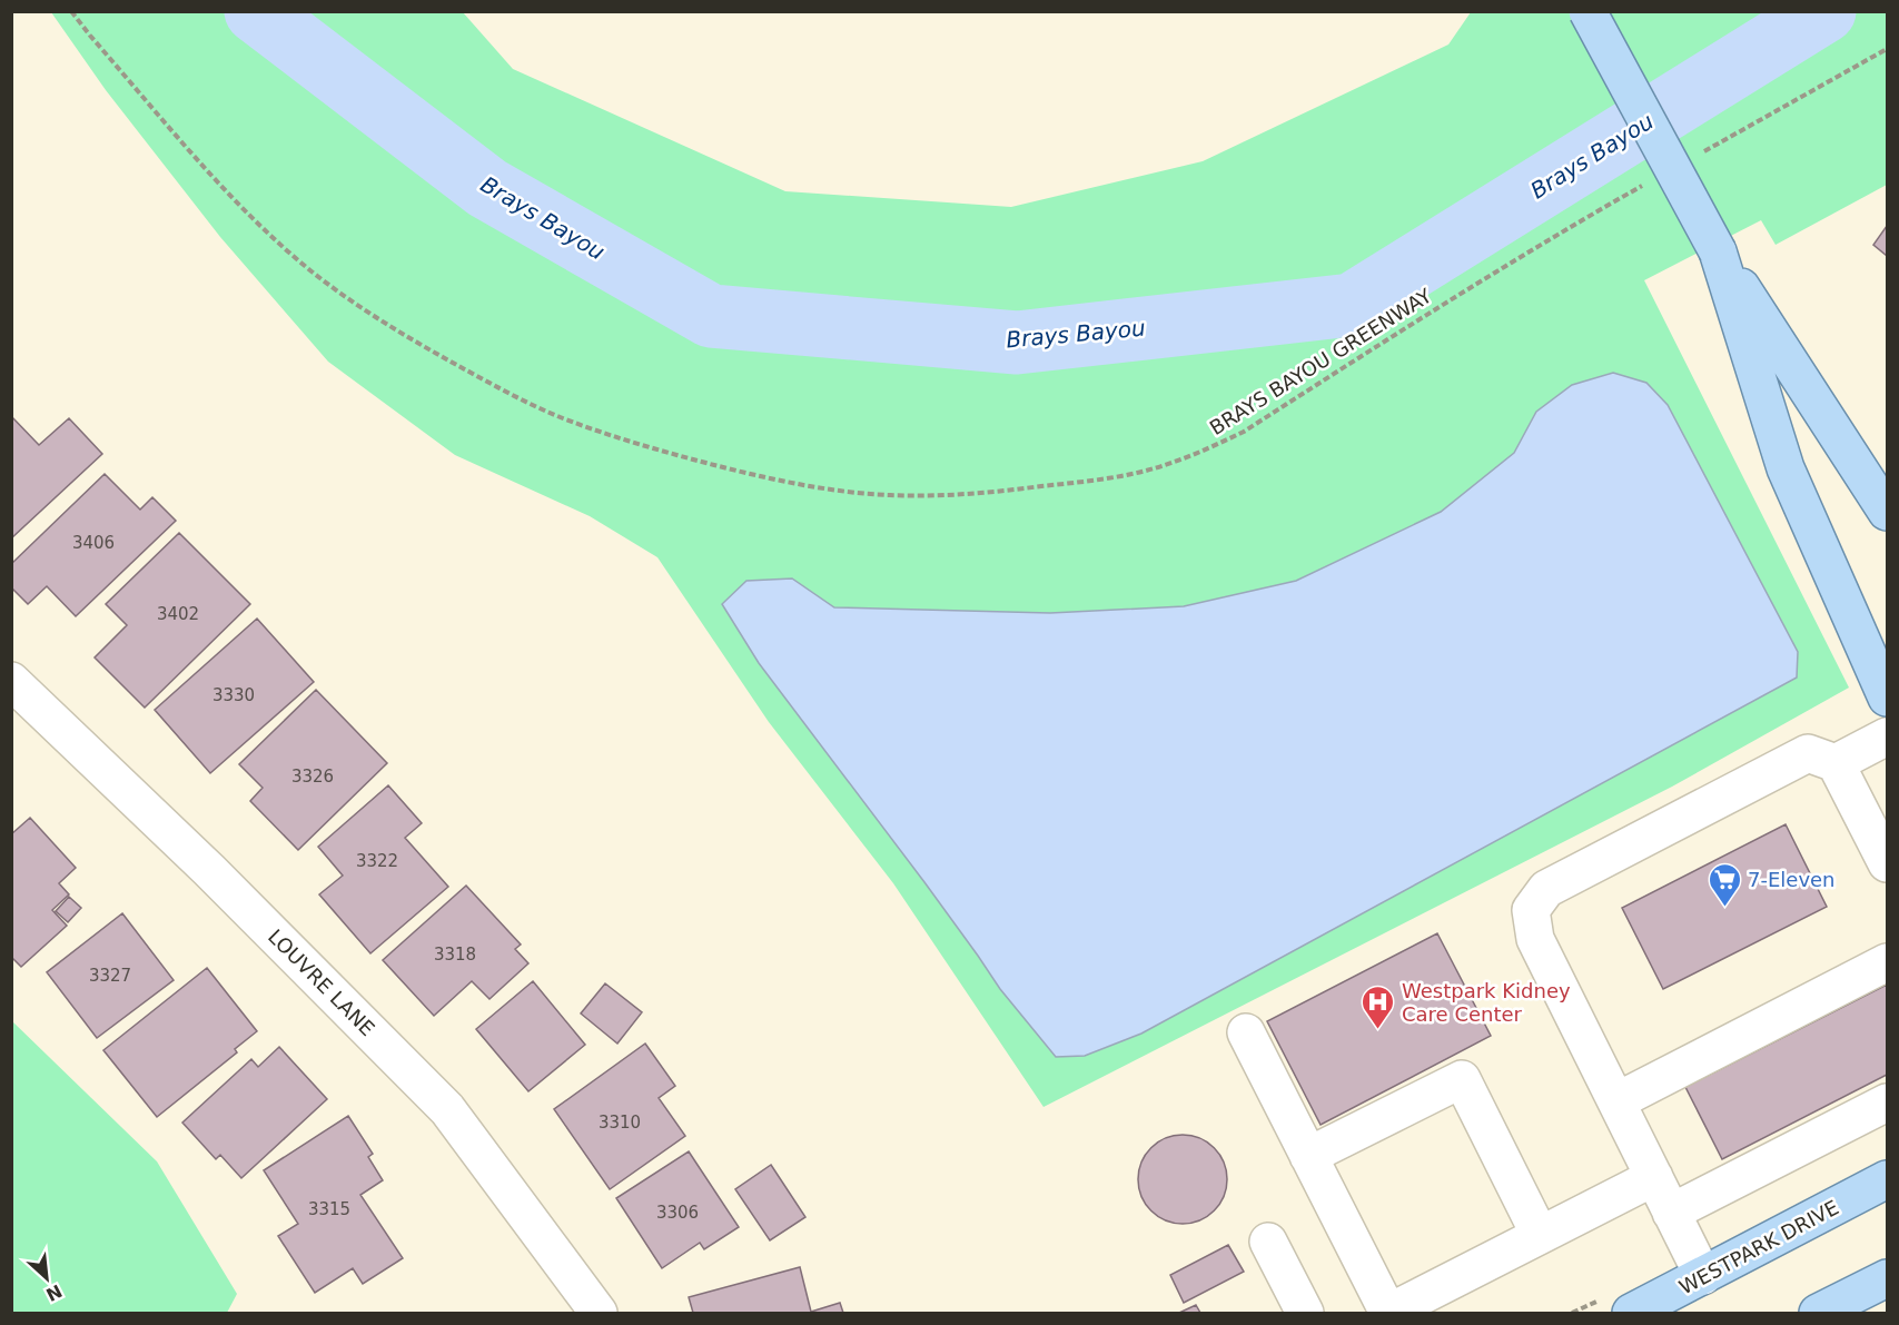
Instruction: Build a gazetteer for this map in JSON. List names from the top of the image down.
{
  "streets": {
    "main road": ["WESTPARK DRIVE"],
    "street": ["LOUVRE LANE"],
    "path": ["BRAYS BAYOU GREENWAY"]
  },
  "water": ["Brays Bayou"],
  "places": {
    "supermarket": ["7-Eleven"],
    "hospital": ["Westpark Kidney Care Center"]
  },
  "house_numbers": [
    "3406",
    "3402",
    "3330",
    "3326",
    "3322",
    "3318",
    "3327",
    "3310",
    "3315",
    "3306"
  ],
  "north": "bottom right"
}
